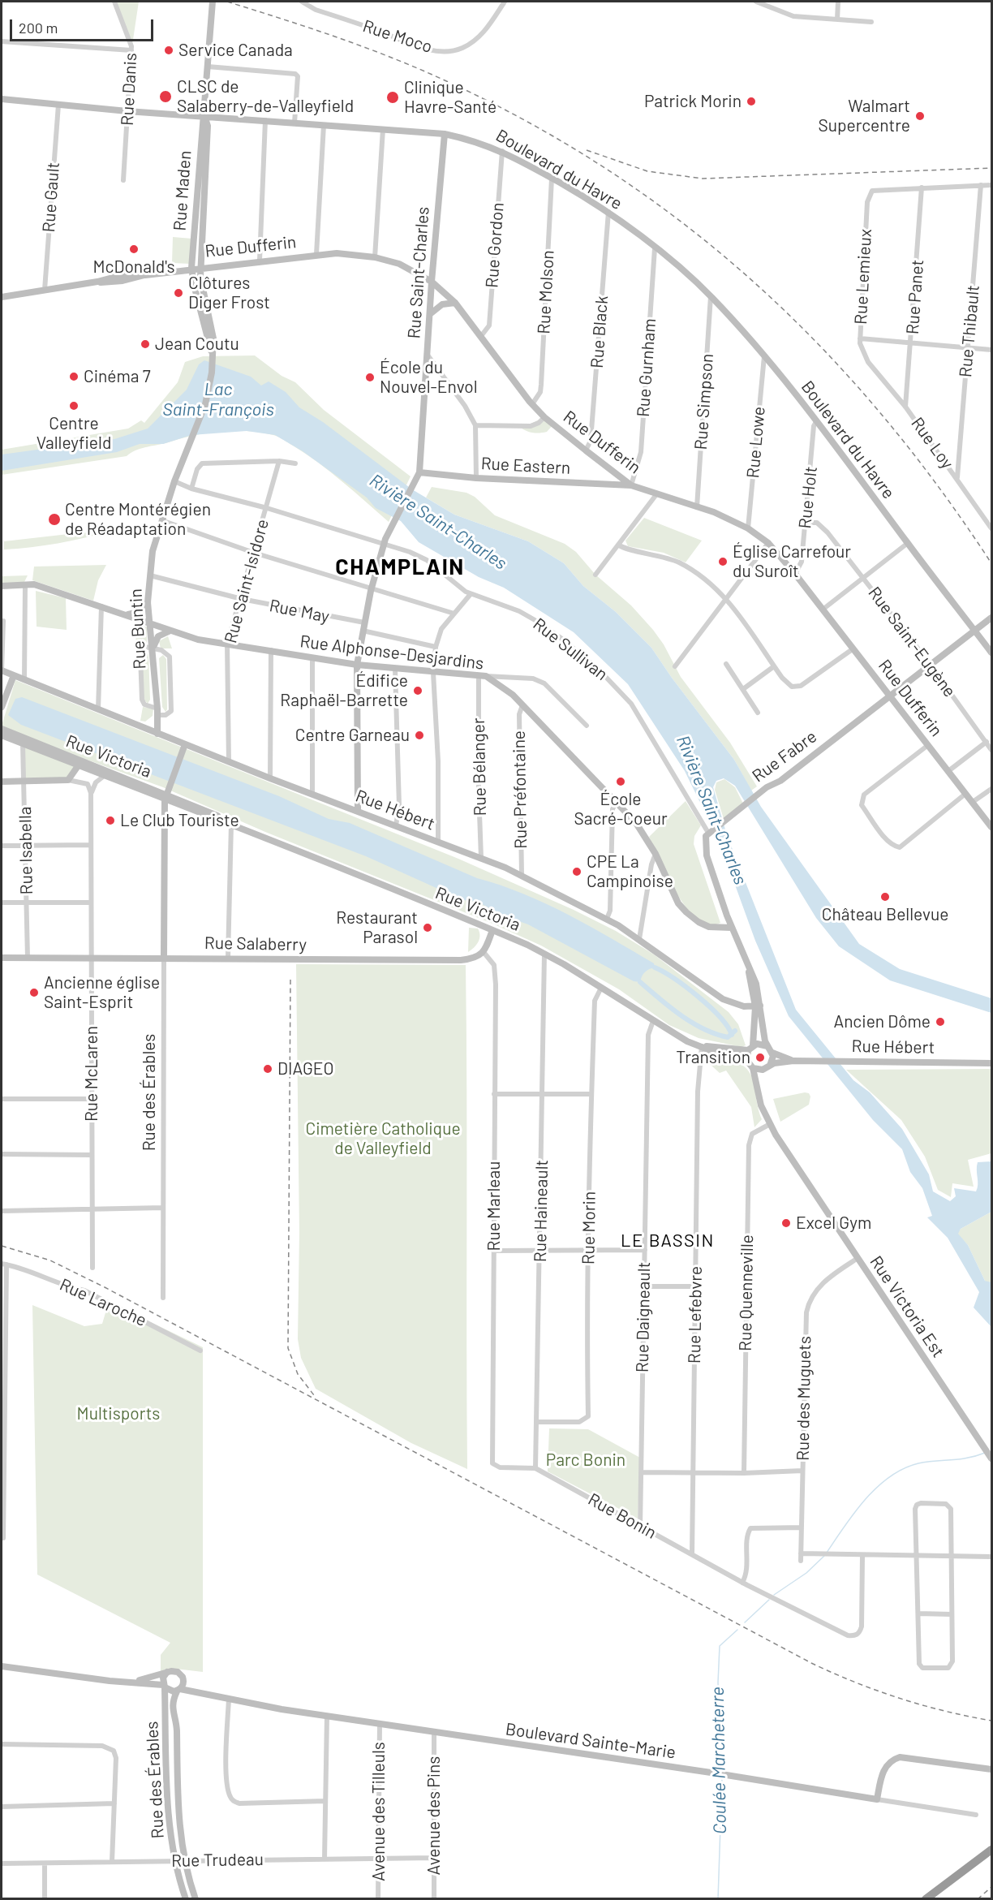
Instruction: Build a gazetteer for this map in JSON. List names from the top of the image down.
{
  "streets": {
    "street": [
      "Rue Moco",
      "Rue Danis",
      "Boulevard du Havre",
      "Rue Maden",
      "Rue Gault",
      "Rue Gordon",
      "Rue Dufferin",
      "Rue Saint-Charles",
      "Rue Lemieux",
      "Rue Molson",
      "Rue Panet",
      "Rue Thibault",
      "Rue Black",
      "Rue Gurnham",
      "Rue Simpson",
      "Rue Lowe",
      "Rue Loy",
      "Rue Eastern",
      "Rue Holt",
      "Rue Saint-Isidore",
      "Rue May",
      "Rue Buntin",
      "Rue Saint-Eugène",
      "Rue Sullivan",
      "Rue Alphonse-Desjardins",
      "Rue Victoria",
      "Rue Fabre",
      "Rue Bélanger",
      "Rue Préfontaine",
      "Rue Hébert",
      "Rue Isabella",
      "Rue Salaberry",
      "Rue McLaren",
      "Rue des Érables",
      "Rue Marleau",
      "Rue Haineault",
      "Rue Morin",
      "Rue Quenneville",
      "Rue Laroche",
      "Rue Victoria Est",
      "Rue Lefebvre",
      "Rue Daigneault",
      "Rue des Muguets",
      "Rue Bonin",
      "Boulevard Sainte-Marie",
      "Avenue des Tilleuls",
      "Avenue des Pins",
      "Rue Trudeau"
    ]
  },
  "crossings": [
    ["Rue Danis", "Boulevard du Havre"],
    ["Boulevard du Havre", "Rue Maden"],
    ["Boulevard du Havre", "Rue Gault"],
    ["Boulevard du Havre", "Rue Gordon"],
    ["Boulevard du Havre", "Rue Saint-Charles"],
    ["Boulevard du Havre", "Rue Molson"],
    ["Boulevard du Havre", "Rue Black"],
    ["Boulevard du Havre", "Rue Gurnham"],
    ["Boulevard du Havre", "Rue Simpson"],
    ["Boulevard du Havre", "Rue Lowe"],
    ["Boulevard du Havre", "Rue Holt"],
    ["Boulevard du Havre", "Rue Fabre"],
    ["Rue Maden", "Rue Dufferin"],
    ["Rue Maden", "Rue Buntin"],
    ["Rue Gault", "Rue Dufferin"],
    ["Rue Gordon", "Rue Dufferin"],
    ["Rue Dufferin", "Rue Saint-Charles"],
    ["Rue Dufferin", "Rue Molson"],
    ["Rue Dufferin", "Rue Black"],
    ["Rue Dufferin", "Rue Gurnham"],
    ["Rue Dufferin", "Rue Simpson"],
    ["Rue Dufferin", "Rue Lowe"],
    ["Rue Dufferin", "Rue Eastern"],
    ["Rue Dufferin", "Rue Holt"],
    ["Rue Dufferin", "Rue Buntin"],
    ["Rue Dufferin", "Rue Fabre"],
    ["Rue Saint-Charles", "Rue Eastern"],
    ["Rue Saint-Charles", "Rue May"],
    ["Rue Saint-Charles", "Rue Sullivan"],
    ["Rue Saint-Charles", "Rue Alphonse-Desjardins"],
    ["Rue Saint-Charles", "Rue Hébert"],
    ["Rue Lemieux", "Rue Panet"],
    ["Rue Lemieux", "Rue Loy"],
    ["Rue Panet", "Rue Loy"],
    ["Rue Thibault", "Rue Loy"],
    ["Rue Gurnham", "Rue Eastern"],
    ["Rue Holt", "Rue Saint-Eugène"],
    ["Rue Saint-Isidore", "Rue May"],
    ["Rue Saint-Isidore", "Rue Sullivan"],
    ["Rue Saint-Isidore", "Rue Alphonse-Desjardins"],
    ["Rue Saint-Isidore", "Rue Hébert"],
    ["Rue May", "Rue Buntin"],
    ["Rue Buntin", "Rue Sullivan"],
    ["Rue Buntin", "Rue Alphonse-Desjardins"],
    ["Rue Buntin", "Rue Hébert"],
    ["Rue Saint-Eugène", "Rue Fabre"],
    ["Rue Sullivan", "Rue Fabre"],
    ["Rue Alphonse-Desjardins", "Rue Bélanger"],
    ["Rue Alphonse-Desjardins", "Rue Préfontaine"],
    ["Rue Victoria", "Rue Hébert"],
    ["Rue Victoria", "Rue Isabella"],
    ["Rue Victoria", "Rue des Érables"],
    ["Rue Victoria", "Rue Haineault"],
    ["Rue Victoria", "Rue Morin"],
    ["Rue Victoria", "Rue Victoria Est"],
    ["Rue Victoria", "Rue Lefebvre"],
    ["Rue Victoria", "Rue Daigneault"],
    ["Rue Bélanger", "Rue Hébert"],
    ["Rue Préfontaine", "Rue Hébert"],
    ["Rue Hébert", "Rue des Érables"],
    ["Rue Hébert", "Rue Victoria Est"],
    ["Rue Isabella", "Rue Salaberry"],
    ["Rue Salaberry", "Rue McLaren"],
    ["Rue Salaberry", "Rue des Érables"],
    ["Rue Salaberry", "Rue Marleau"],
    ["Rue des Érables", "Boulevard Sainte-Marie"],
    ["Rue des Érables", "Rue Trudeau"],
    ["Rue Marleau", "Rue Bonin"],
    ["Rue Haineault", "Rue Morin"],
    ["Rue Haineault", "Rue Bonin"],
    ["Rue Quenneville", "Rue Victoria Est"],
    ["Rue Victoria Est", "Rue des Muguets"],
    ["Rue Lefebvre", "Rue Bonin"],
    ["Rue Daigneault", "Rue Bonin"],
    ["Boulevard Sainte-Marie", "Avenue des Tilleuls"],
    ["Boulevard Sainte-Marie", "Avenue des Pins"],
    ["Avenue des Tilleuls", "Rue Trudeau"],
    ["Avenue des Pins", "Rue Trudeau"]
  ],
  "districts": ["CHAMPLAIN", "LE BASSIN"],
  "water": ["Lac Saint-François", "Rivière Saint-Charles", "Coulée Marcheterre"],
  "parks": ["Cimetière Catholique de Valleyfield", "Multisports", "Parc Bonin"],
  "places": [
    "Service Canada",
    "CLSC de Salaberry-de-Valleyfield",
    "Clinique Havre-Santé",
    "Patrick Morin",
    "Walmart Supercentre",
    "McDonald's",
    "Clôtures Diger Frost",
    "Jean Coutu",
    "Cinéma 7",
    "École du Nouvel-Envol",
    "Centre Valleyfield",
    "Centre Montérégien de Réadaptation",
    "Église Carrefour du Suroît",
    "Édifice Raphaël-Barrette",
    "Centre Garneau",
    "École Sacré-Coeur",
    "Le Club Touriste",
    "CPE La Campinoise",
    "Château Bellevue",
    "Restaurant Parasol",
    "Ancienne église Saint-Esprit",
    "Ancien Dôme",
    "Transition",
    "DIAGEO",
    "Excel Gym"
  ],
  "scale_bar": "200 m"
}
